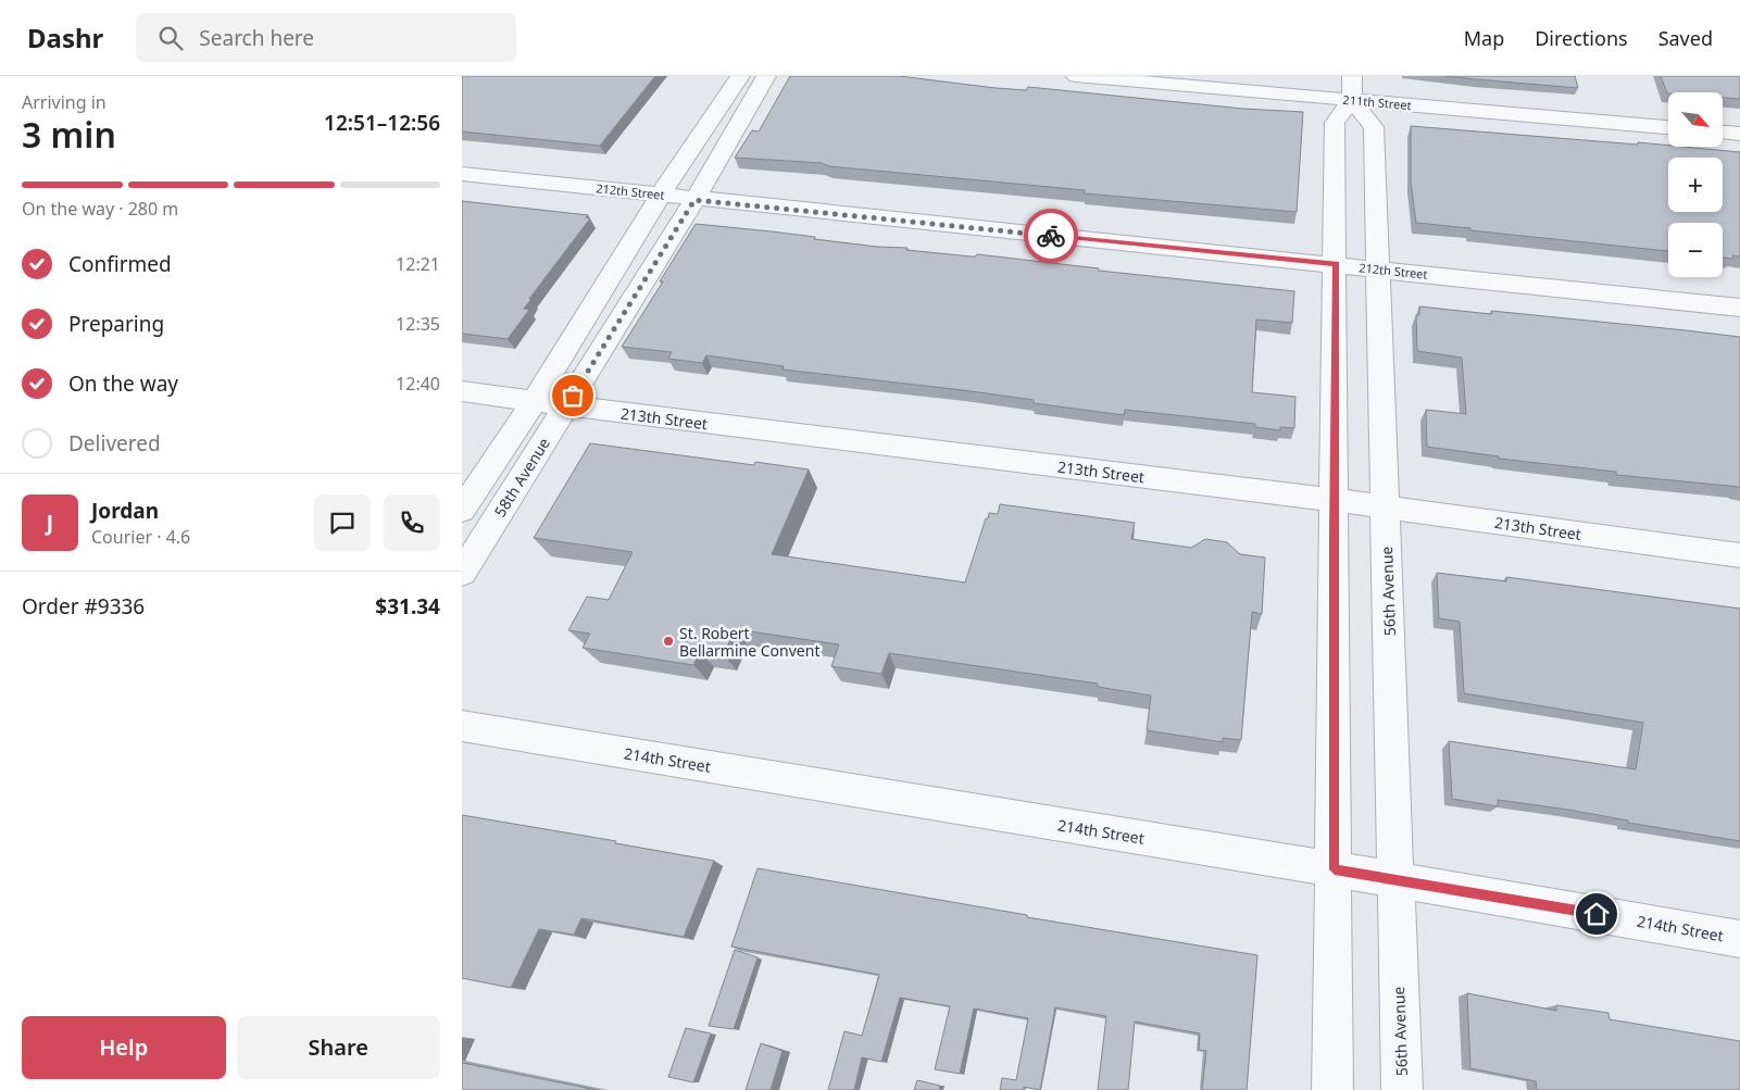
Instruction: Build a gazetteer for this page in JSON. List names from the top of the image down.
{
  "streets": {
    "street": [
      "211th Street",
      "212th Street",
      "213th Street",
      "58th Avenue",
      "56th Avenue",
      "214th Street"
    ]
  },
  "crossings": [
    ["211th Street", "56th Avenue"],
    ["212th Street", "58th Avenue"],
    ["212th Street", "56th Avenue"],
    ["213th Street", "58th Avenue"],
    ["213th Street", "56th Avenue"],
    ["56th Avenue", "214th Street"]
  ],
  "places": ["St. Robert Bellarmine Convent"],
  "north": "bottom right",
  "page": {
    "header": "Dashr",
    "search": "Search here",
    "nav": ["Map", "Directions", "Saved"],
    "heading": ["3 min", "Arriving in", "12:51–12:56"],
    "panel": [
      "Jordan",
      "Courier · 4.6",
      "Order #9336",
      "$31.34"
    ],
    "map_buttons": ["+", "−"],
    "bar": "On the way · 280 m",
    "list": [
      ["Confirmed", "12:21"],
      ["Preparing", "12:35"],
      ["On the way", "12:40"],
      "Delivered"
    ],
    "round": "J",
    "buttons": ["Help", "Share"]
  }
}
